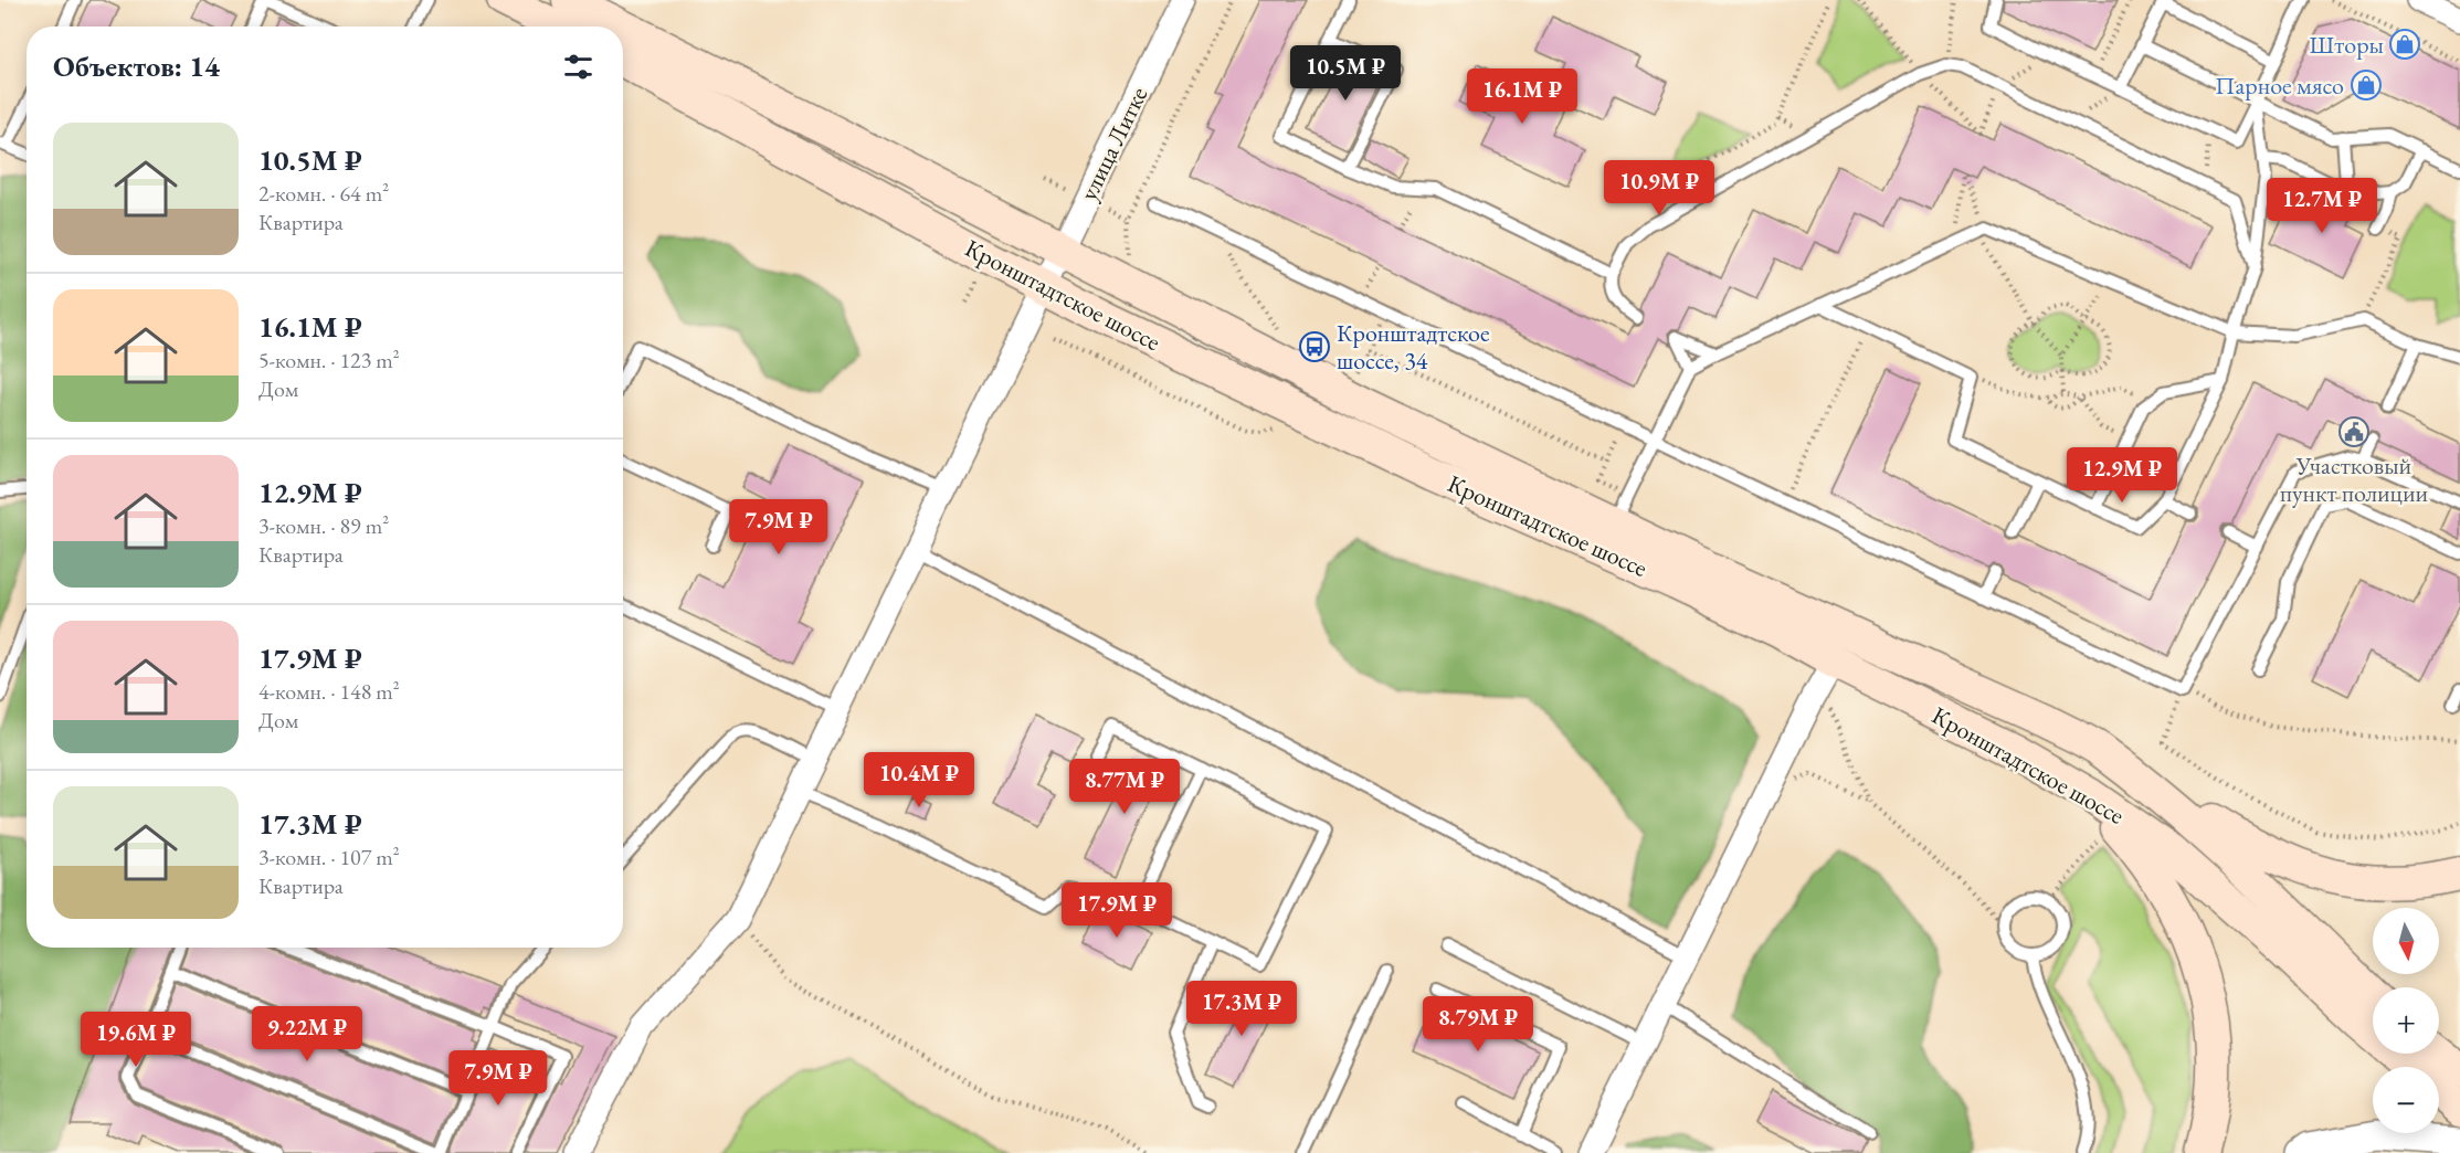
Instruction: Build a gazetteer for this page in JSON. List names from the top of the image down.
{
  "streets": {
    "main road": ["Кронштадтское шоссе"],
    "street": ["улица Литке"]
  },
  "crossings": [
    ["улица Литке", "Кронштадтское шоссе"]
  ],
  "places": {
    "shop": ["Шторы", "Парное мясо"],
    "bus stop": ["Кронштадтское шоссе, 34"],
    "public building": ["Участковый пункт полиции"]
  },
  "north": "bottom",
  "page": {
    "heading": "Объектов: 14",
    "price": [
      "10.5M ₽",
      "16.1M ₽",
      "10.9M ₽",
      "12.7M ₽",
      "12.9M ₽",
      "7.9M ₽",
      "10.4M ₽",
      "8.77M ₽",
      "17.9M ₽",
      "17.3M ₽",
      "8.79M ₽",
      "9.22M ₽",
      "19.6M ₽",
      "7.9M ₽"
    ],
    "list": [
      {
        "name": "10.5M ₽",
        "note": "2-комн. · 64 m² · Квартира"
      },
      {
        "name": "16.1M ₽",
        "note": "5-комн. · 123 m² · Дом"
      },
      {
        "name": "12.9M ₽",
        "note": "3-комн. · 89 m² · Квартира"
      },
      {
        "name": "17.9M ₽",
        "note": "4-комн. · 148 m² · Дом"
      },
      {
        "name": "17.3M ₽",
        "note": "3-комн. · 107 m² · Квартира"
      }
    ],
    "map_buttons": ["+", "−"]
  }
}
